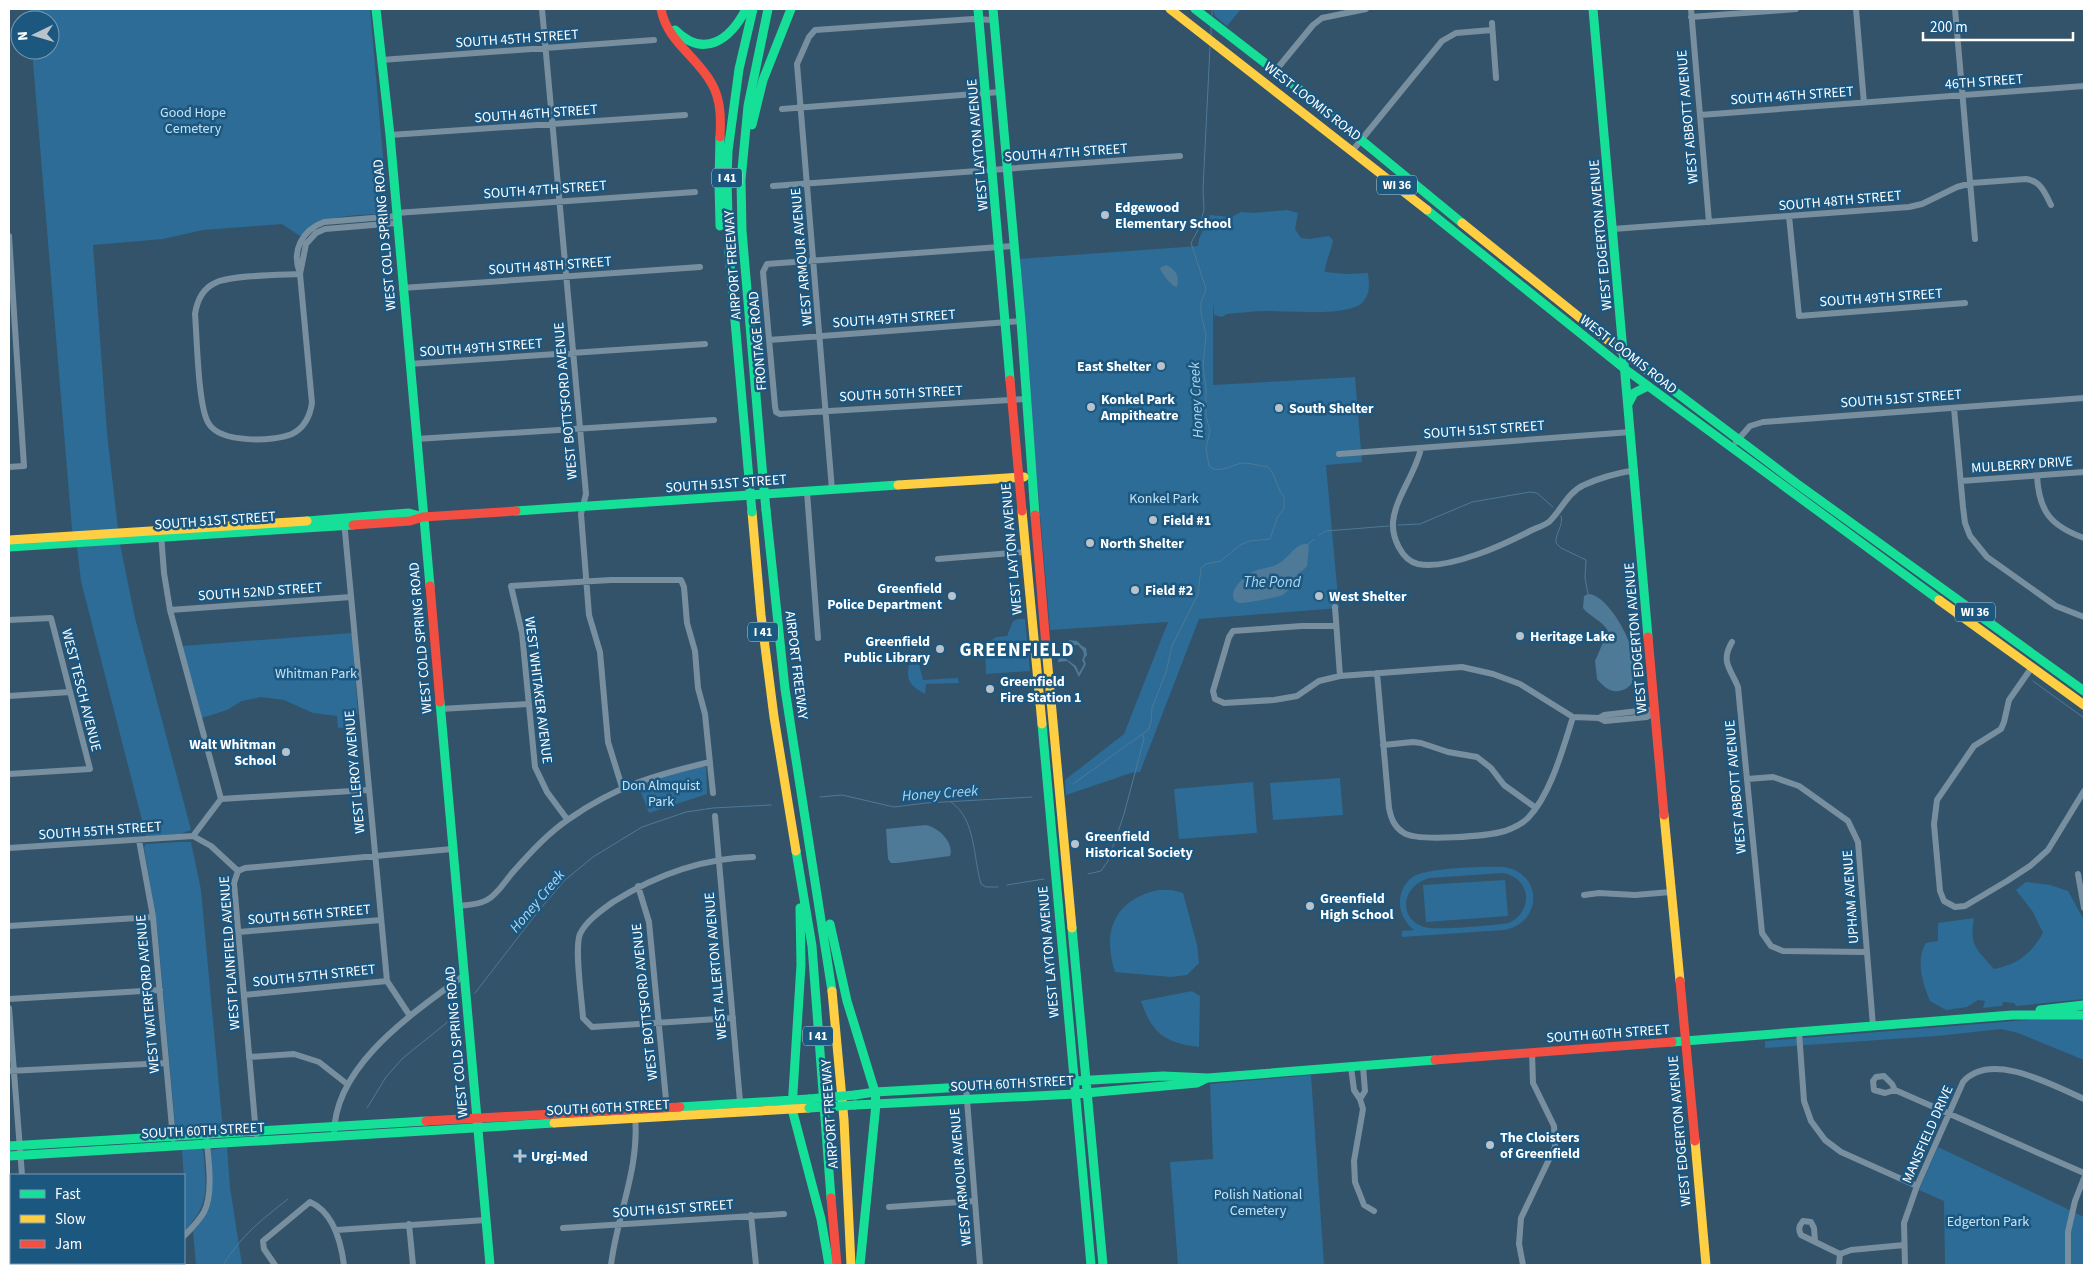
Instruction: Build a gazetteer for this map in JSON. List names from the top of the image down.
{
  "streets": {
    "main road": [
      "WEST LOOMIS ROAD",
      "WEST LAYTON AVENUE",
      "I 41",
      "WI 36",
      "WEST COLD SPRING ROAD",
      "WEST EDGERTON AVENUE",
      "AIRPORT FREEWAY",
      "SOUTH 51ST STREET",
      "SOUTH 60TH STREET"
    ],
    "street": [
      "SOUTH 45TH STREET",
      "46TH STREET",
      "SOUTH 46TH STREET",
      "WEST ABBOTT AVENUE",
      "SOUTH 47TH STREET",
      "SOUTH 48TH STREET",
      "WEST ARMOUR AVENUE",
      "SOUTH 49TH STREET",
      "FRONTAGE ROAD",
      "SOUTH 50TH STREET",
      "WEST BOTTSFORD AVENUE",
      "MULBERRY DRIVE",
      "SOUTH 52ND STREET",
      "WEST TESCH AVENUE",
      "WEST WHITAKER AVENUE",
      "WEST LEROY AVENUE",
      "SOUTH 55TH STREET",
      "UPHAM AVENUE",
      "SOUTH 56TH STREET",
      "WEST PLAINFIELD AVENUE",
      "WEST ALLERTON AVENUE",
      "SOUTH 57TH STREET",
      "WEST WATERFORD AVENUE",
      "MANSFIELD DRIVE",
      "SOUTH 61ST STREET"
    ]
  },
  "crossings": [
    ["SOUTH 45TH STREET", "WEST COLD SPRING ROAD"],
    ["SOUTH 45TH STREET", "WEST BOTTSFORD AVENUE"],
    ["46TH STREET", "SOUTH 46TH STREET"],
    ["SOUTH 46TH STREET", "WEST ABBOTT AVENUE"],
    ["SOUTH 46TH STREET", "WEST COLD SPRING ROAD"],
    ["SOUTH 46TH STREET", "WEST BOTTSFORD AVENUE"],
    ["WEST LOOMIS ROAD", "WEST EDGERTON AVENUE"],
    ["WEST LOOMIS ROAD", "SOUTH 51ST STREET"],
    ["WEST ABBOTT AVENUE", "SOUTH 48TH STREET"],
    ["WEST ABBOTT AVENUE", "UPHAM AVENUE"],
    ["WEST LAYTON AVENUE", "SOUTH 47TH STREET"],
    ["WEST LAYTON AVENUE", "WEST ARMOUR AVENUE"],
    ["WEST LAYTON AVENUE", "SOUTH 49TH STREET"],
    ["WEST LAYTON AVENUE", "SOUTH 50TH STREET"],
    ["WEST LAYTON AVENUE", "SOUTH 51ST STREET"],
    ["WEST LAYTON AVENUE", "SOUTH 60TH STREET"],
    ["SOUTH 47TH STREET", "WEST COLD SPRING ROAD"],
    ["SOUTH 47TH STREET", "WEST ARMOUR AVENUE"],
    ["SOUTH 47TH STREET", "WEST BOTTSFORD AVENUE"],
    ["SOUTH 48TH STREET", "WEST COLD SPRING ROAD"],
    ["SOUTH 48TH STREET", "WEST EDGERTON AVENUE"],
    ["SOUTH 48TH STREET", "SOUTH 49TH STREET"],
    ["SOUTH 48TH STREET", "WEST BOTTSFORD AVENUE"],
    ["WEST COLD SPRING ROAD", "SOUTH 49TH STREET"],
    ["WEST COLD SPRING ROAD", "SOUTH 51ST STREET"],
    ["WEST COLD SPRING ROAD", "SOUTH 60TH STREET"],
    ["WEST EDGERTON AVENUE", "SOUTH 51ST STREET"],
    ["WEST EDGERTON AVENUE", "SOUTH 60TH STREET"],
    ["WEST ARMOUR AVENUE", "SOUTH 49TH STREET"],
    ["WEST ARMOUR AVENUE", "FRONTAGE ROAD"],
    ["WEST ARMOUR AVENUE", "SOUTH 50TH STREET"],
    ["WEST ARMOUR AVENUE", "SOUTH 51ST STREET"],
    ["WEST ARMOUR AVENUE", "SOUTH 60TH STREET"],
    ["SOUTH 49TH STREET", "FRONTAGE ROAD"],
    ["SOUTH 49TH STREET", "WEST BOTTSFORD AVENUE"],
    ["FRONTAGE ROAD", "SOUTH 50TH STREET"],
    ["SOUTH 51ST STREET", "WEST BOTTSFORD AVENUE"],
    ["SOUTH 51ST STREET", "WEST LEROY AVENUE"],
    ["WEST BOTTSFORD AVENUE", "WEST WHITAKER AVENUE"],
    ["WEST BOTTSFORD AVENUE", "SOUTH 60TH STREET"],
    ["SOUTH 52ND STREET", "WEST LEROY AVENUE"],
    ["WEST LEROY AVENUE", "SOUTH 56TH STREET"],
    ["WEST LEROY AVENUE", "SOUTH 57TH STREET"],
    ["SOUTH 55TH STREET", "WEST PLAINFIELD AVENUE"],
    ["SOUTH 55TH STREET", "WEST WATERFORD AVENUE"],
    ["UPHAM AVENUE", "SOUTH 60TH STREET"],
    ["SOUTH 56TH STREET", "WEST PLAINFIELD AVENUE"],
    ["WEST PLAINFIELD AVENUE", "SOUTH 57TH STREET"],
    ["WEST PLAINFIELD AVENUE", "SOUTH 60TH STREET"],
    ["WEST ALLERTON AVENUE", "SOUTH 60TH STREET"],
    ["WEST WATERFORD AVENUE", "SOUTH 60TH STREET"]
  ],
  "districts": ["GREENFIELD"],
  "water": ["Honey Creek", "The Pond"],
  "parks": [
    "Good Hope Cemetery",
    "Konkel Park",
    "Whitman Park",
    "Don Almquist Park",
    "Polish National Cemetery",
    "Edgerton Park"
  ],
  "places": {
    "other": [
      "Edgewood Elementary School",
      "East Shelter",
      "Konkel Park Ampitheatre",
      "South Shelter",
      "Field #1",
      "North Shelter",
      "Field #2",
      "Greenfield Police Department",
      "West Shelter",
      "Heritage Lake",
      "Greenfield Public Library",
      "Greenfield Fire Station 1",
      "Walt Whitman School",
      "Greenfield Historical Society",
      "Greenfield High School",
      "The Cloisters of Greenfield"
    ],
    "health": ["Urgi-Med"]
  },
  "legend": ["Fast", "Slow", "Jam"],
  "scale_bar": "200 m",
  "north": "left"
}
